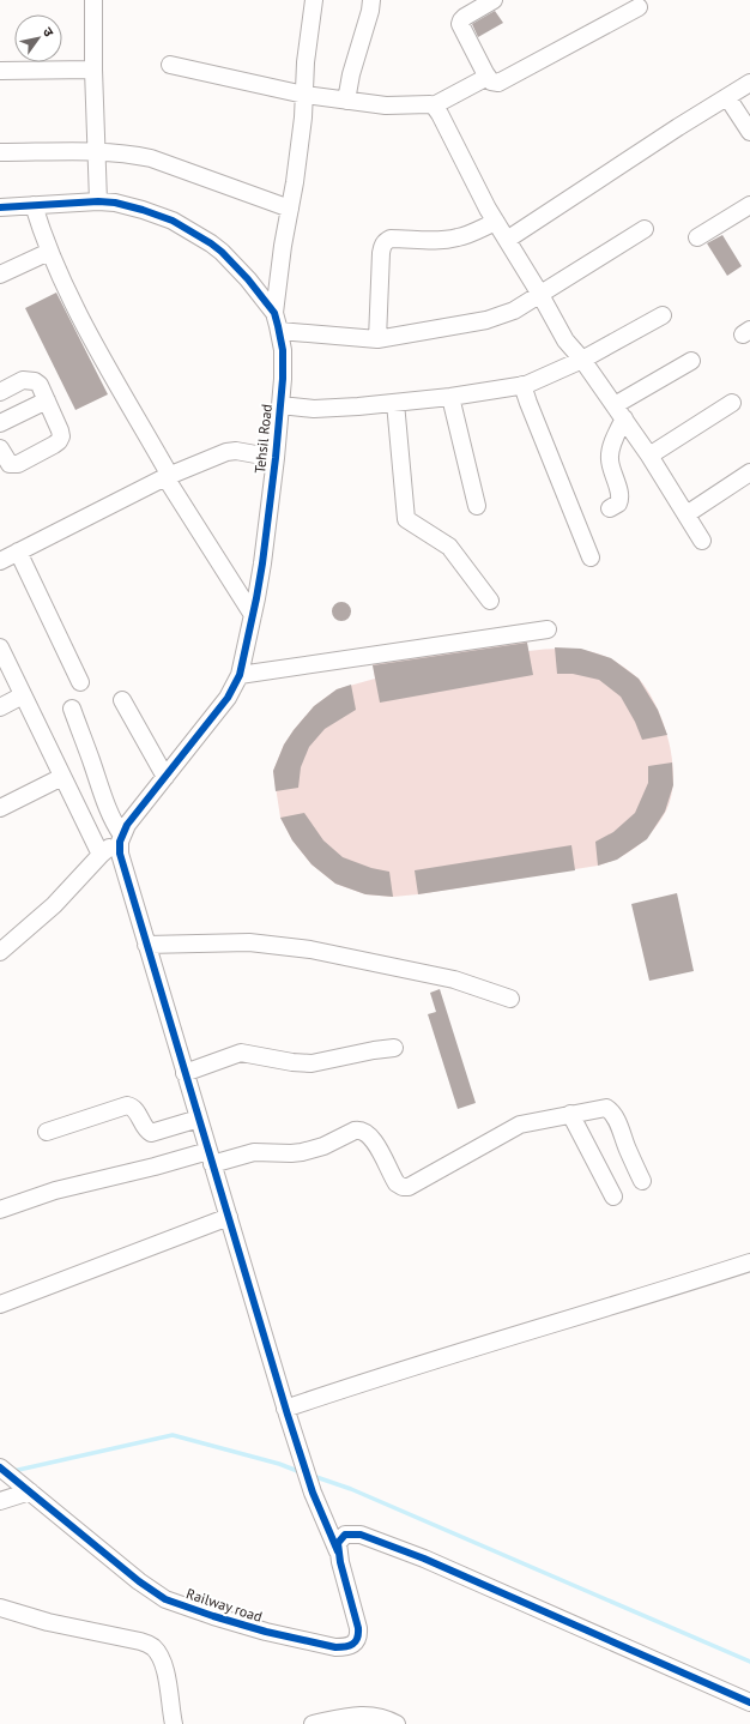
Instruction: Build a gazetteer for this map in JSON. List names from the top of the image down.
{
  "streets": {
    "street": ["Tehsil Road", "Railway road"]
  },
  "north": "top right"
}
